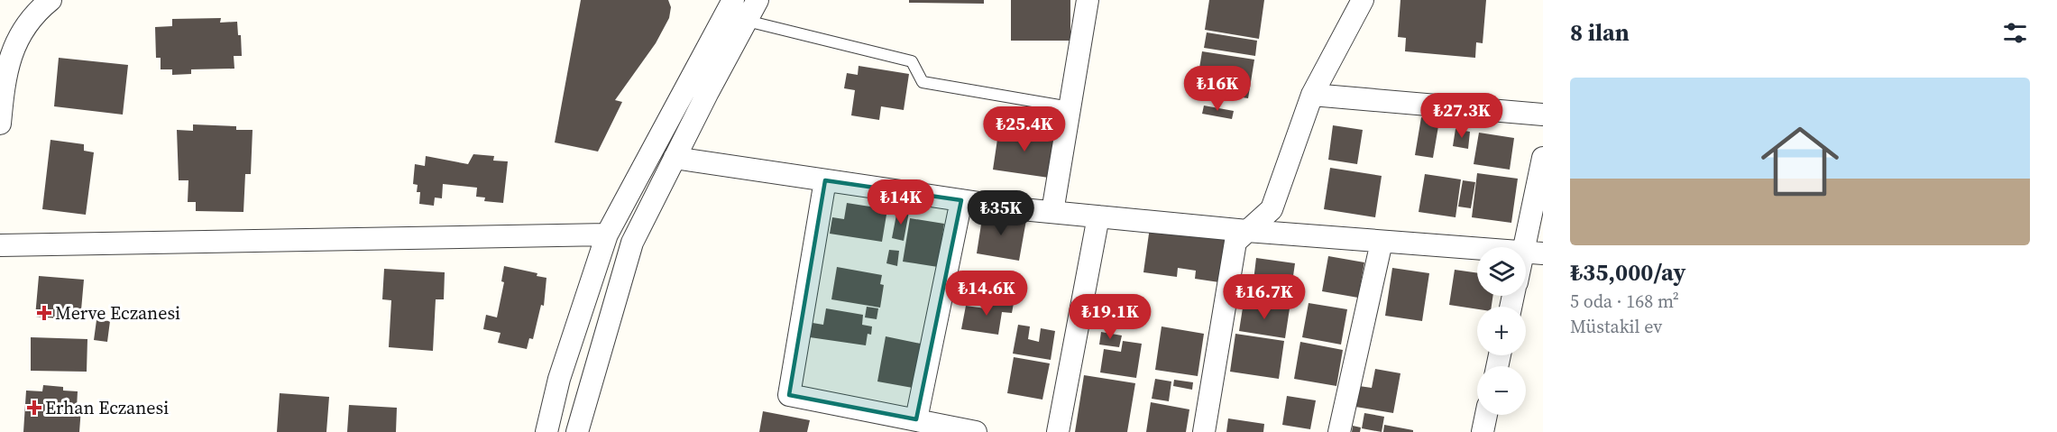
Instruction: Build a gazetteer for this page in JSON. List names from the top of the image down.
{
  "places": {
    "health": ["Merve Eczanesi", "Erhan Eczanesi"]
  },
  "page": {
    "heading": "8 ilan",
    "list": [
      {
        "name": "₺35,000/ay",
        "note": "5 oda · 168 m² · Müstakil ev"
      }
    ],
    "price": [
      "₺16K",
      "₺27.3K",
      "₺25.4K",
      "₺14K",
      "₺35K",
      "₺14.6K",
      "₺16.7K",
      "₺19.1K"
    ],
    "map_buttons": ["+", "−"]
  }
}
